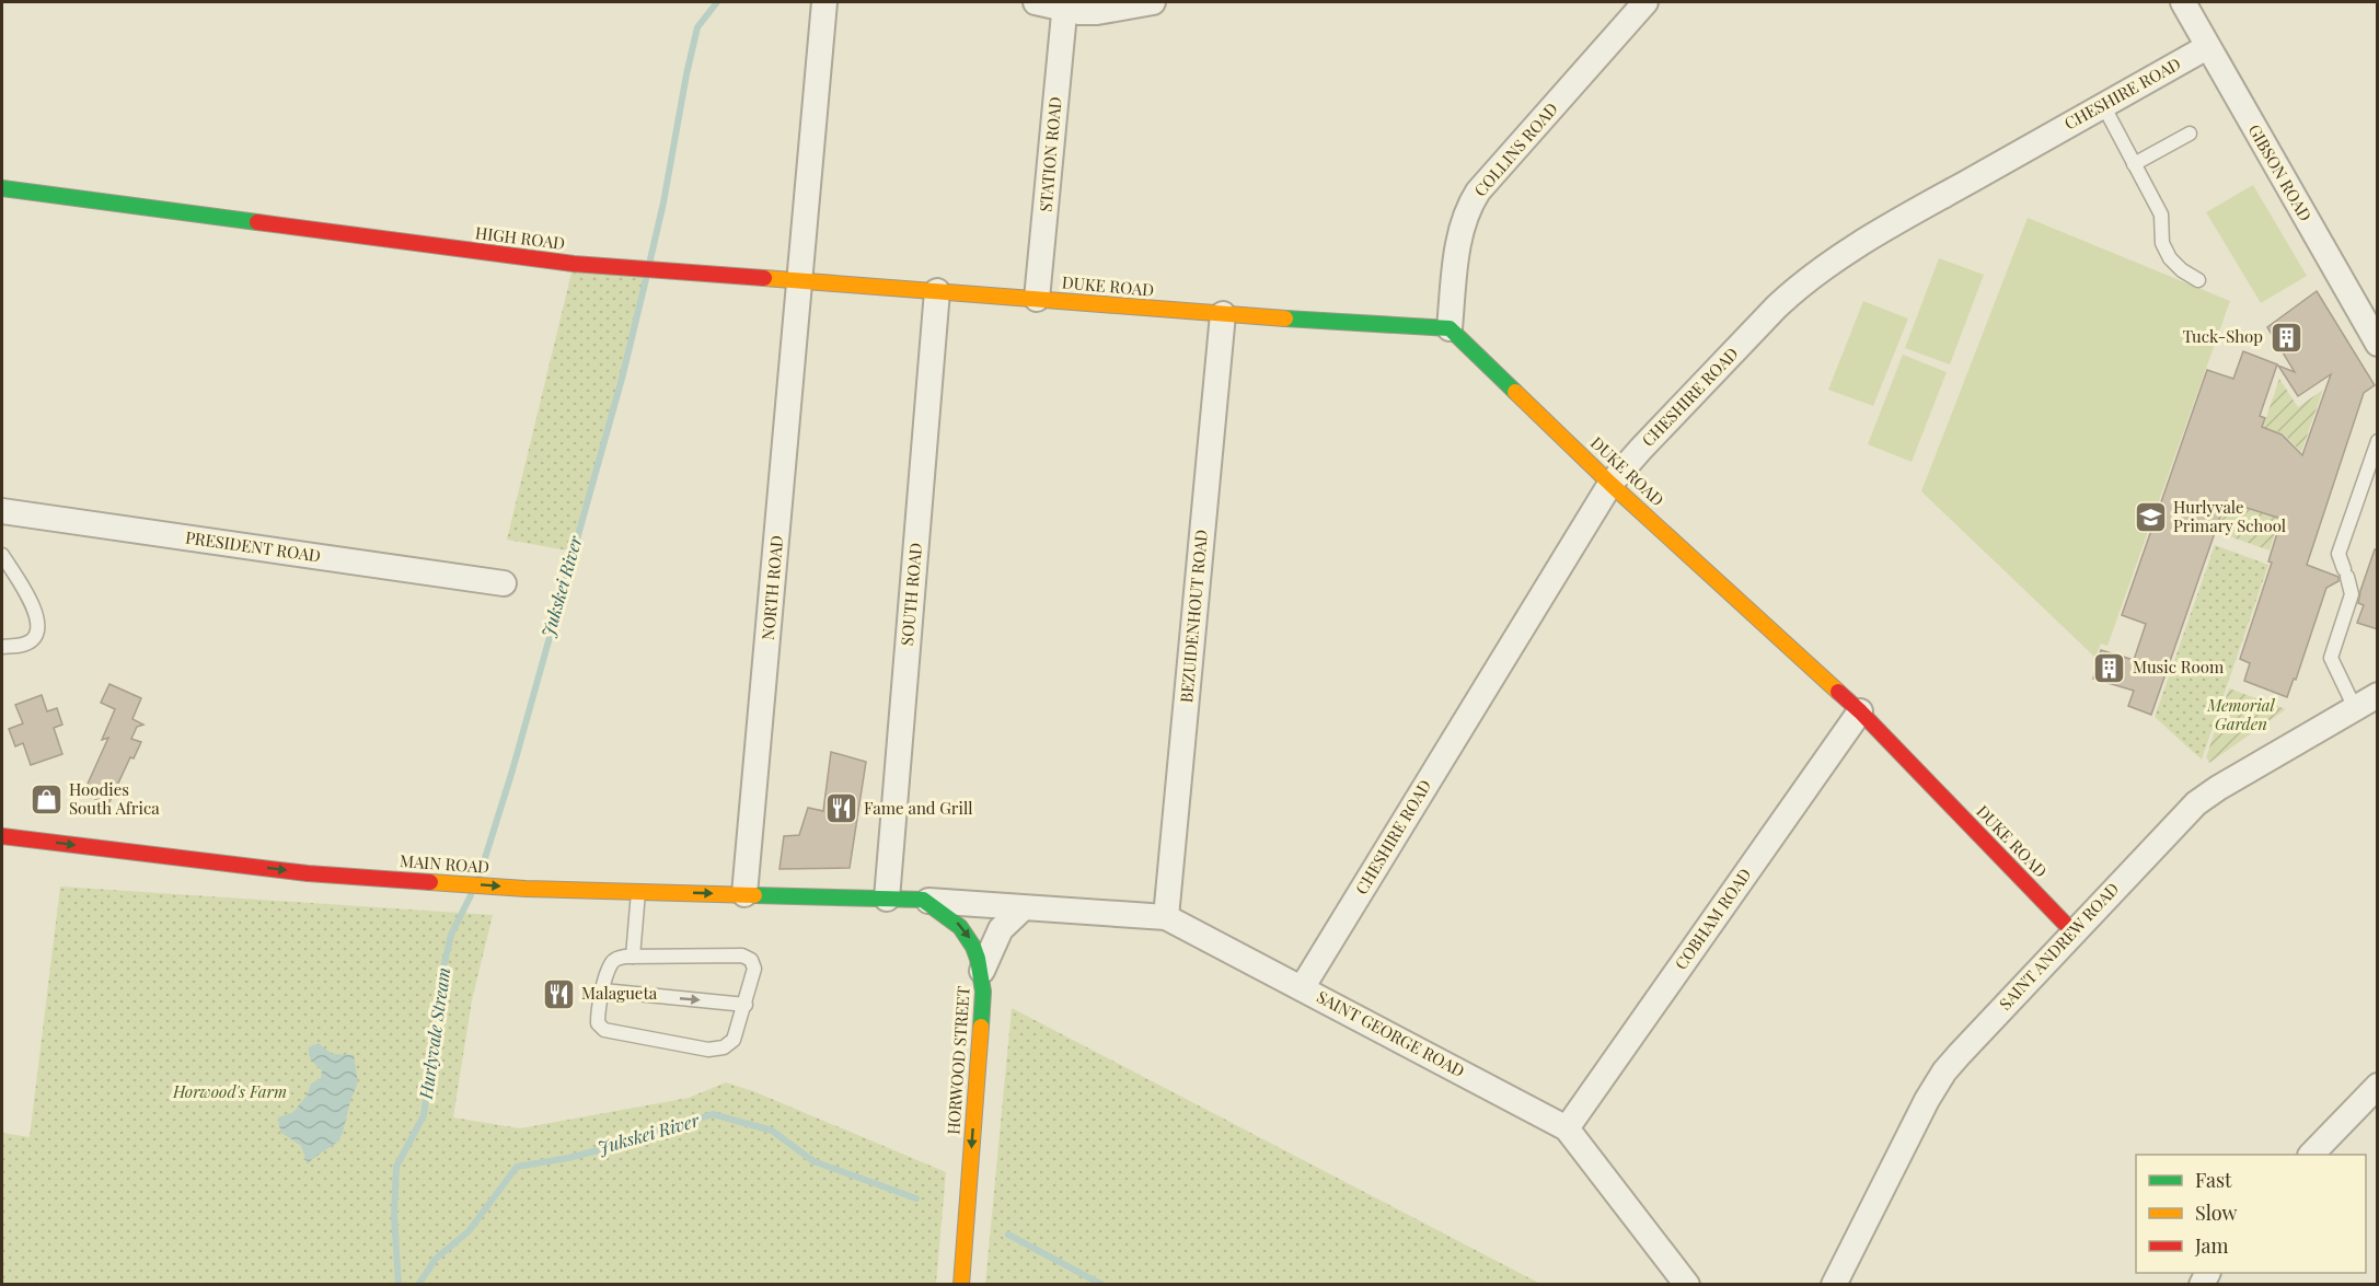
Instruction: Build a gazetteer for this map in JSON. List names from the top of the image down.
{
  "streets": {
    "street": [
      "CHESHIRE ROAD",
      "COLLINS ROAD",
      "STATION ROAD",
      "GIBSON ROAD",
      "HIGH ROAD",
      "DUKE ROAD",
      "PRESIDENT ROAD",
      "NORTH ROAD",
      "SOUTH ROAD",
      "BEZUIDENHOUT ROAD",
      "MAIN ROAD",
      "COBHAM ROAD",
      "SAINT ANDREW ROAD",
      "SAINT GEORGE ROAD",
      "HORWOOD STREET"
    ]
  },
  "crossings": [
    ["CHESHIRE ROAD", "GIBSON ROAD"],
    ["CHESHIRE ROAD", "DUKE ROAD"],
    ["CHESHIRE ROAD", "SAINT GEORGE ROAD"],
    ["COLLINS ROAD", "DUKE ROAD"],
    ["STATION ROAD", "HIGH ROAD"],
    ["STATION ROAD", "DUKE ROAD"],
    ["HIGH ROAD", "DUKE ROAD"],
    ["HIGH ROAD", "NORTH ROAD"],
    ["HIGH ROAD", "SOUTH ROAD"],
    ["DUKE ROAD", "BEZUIDENHOUT ROAD"],
    ["DUKE ROAD", "COBHAM ROAD"],
    ["DUKE ROAD", "SAINT ANDREW ROAD"],
    ["NORTH ROAD", "MAIN ROAD"],
    ["SOUTH ROAD", "MAIN ROAD"],
    ["BEZUIDENHOUT ROAD", "SAINT GEORGE ROAD"],
    ["COBHAM ROAD", "SAINT GEORGE ROAD"],
    ["SAINT GEORGE ROAD", "HORWOOD STREET"]
  ],
  "one_way": ["MAIN ROAD", "HORWOOD STREET"],
  "water": ["Jukskei River", "Hurlyvale Stream"],
  "parks": ["Memorial Garden", "Horwood's Farm"],
  "places": {
    "building": ["Tuck-Shop", "Music Room"],
    "school or university": ["Hurlyvale Primary School"],
    "shop": ["Hoodies South Africa"],
    "restaurant": ["Fame and Grill", "Malagueta"]
  },
  "legend": ["Fast", "Slow", "Jam"]
}
